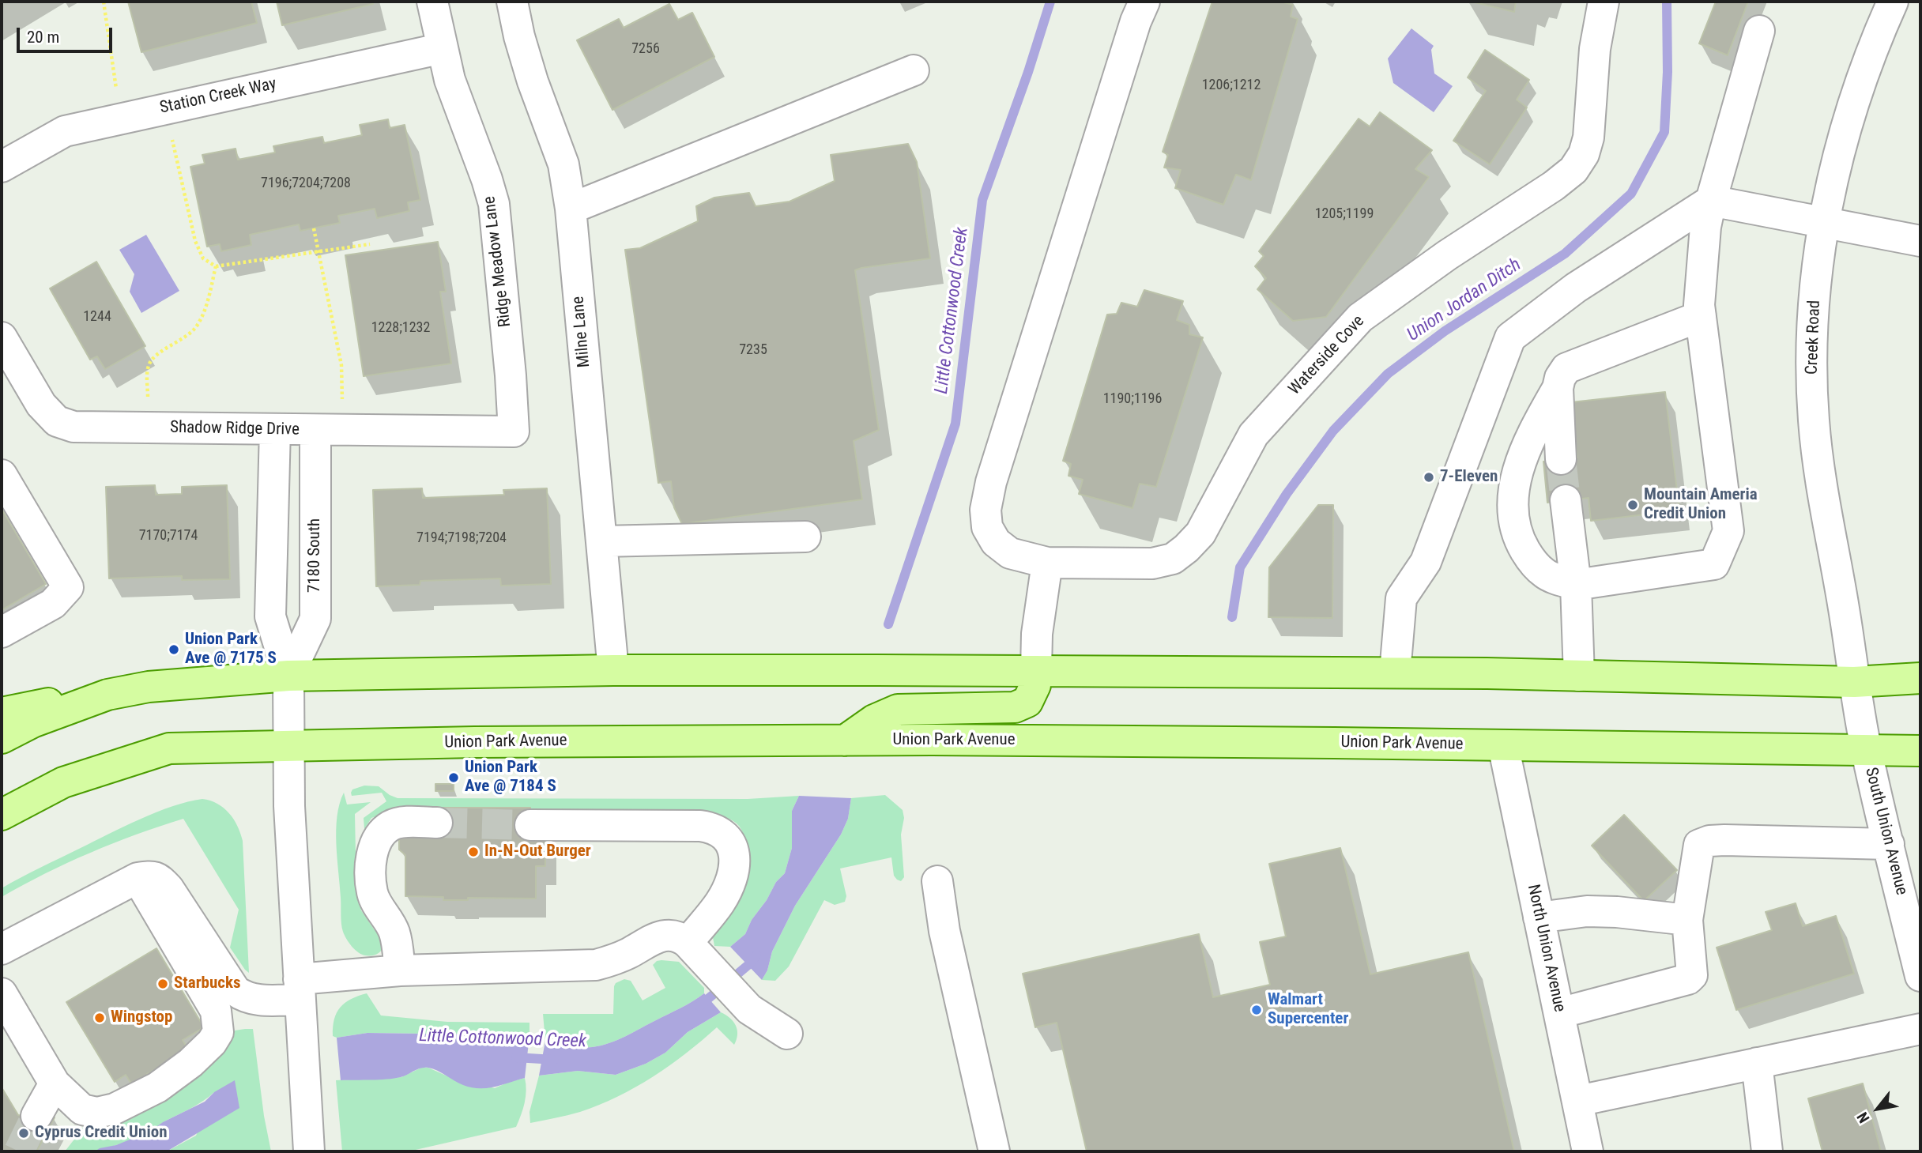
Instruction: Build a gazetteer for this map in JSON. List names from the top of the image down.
{
  "streets": {
    "main road": ["Union Park Avenue"],
    "street": [
      "Station Creek Way",
      "Ridge Meadow Lane",
      "Milne Lane",
      "Creek Road",
      "Waterside Cove",
      "Shadow Ridge Drive",
      "7180 South",
      "South Union Avenue",
      "North Union Avenue"
    ]
  },
  "crossings": [
    ["Station Creek Way", "Ridge Meadow Lane"],
    ["Ridge Meadow Lane", "Shadow Ridge Drive"],
    ["Creek Road", "Union Park Avenue"],
    ["Creek Road", "South Union Avenue"],
    ["Shadow Ridge Drive", "7180 South"],
    ["7180 South", "Union Park Avenue"],
    ["Union Park Avenue", "South Union Avenue"],
    ["Union Park Avenue", "North Union Avenue"]
  ],
  "water": ["Union Jordan Ditch", "Little Cottonwood Creek"],
  "places": [
    "7-Eleven",
    "Mountain Ameria Credit Union",
    "Union Park Ave @ 7175 S",
    "Union Park Ave @ 7184 S",
    "In-N-Out Burger",
    "Starbucks",
    "Walmart Supercenter",
    "Wingstop",
    "Cyprus Credit Union"
  ],
  "house_numbers": [
    "7256",
    "1206;1212",
    "7196;7204;7208",
    "1205;1199",
    "1244",
    "1228;1232",
    "7235",
    "1190;1196",
    "7170;7174",
    "7194;7198;7204"
  ],
  "scale_bar": "20 m",
  "north": "bottom left"
}
